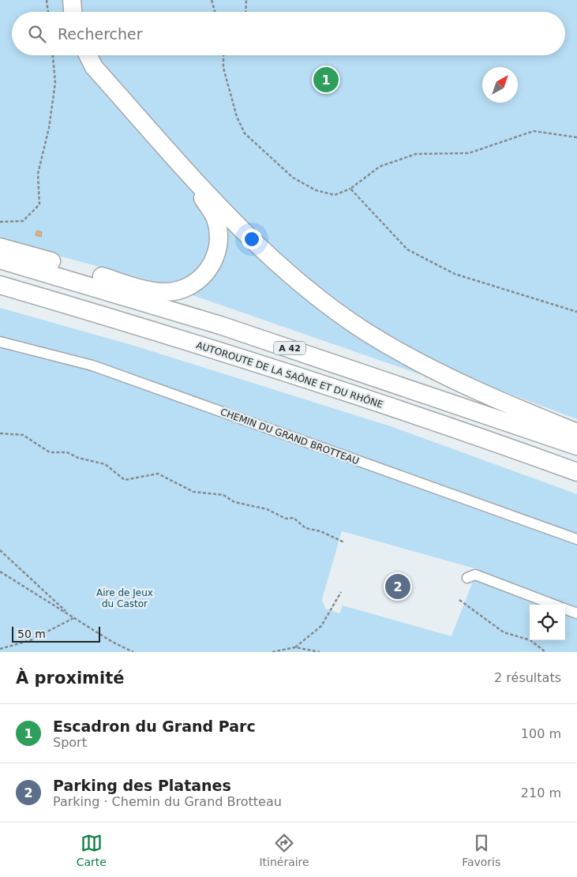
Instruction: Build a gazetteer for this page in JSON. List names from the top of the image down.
{
  "streets": {
    "highway": ["A 42", "AUTOROUTE DE LA SAÔNE ET DU RHÔNE"],
    "street": ["CHEMIN DU GRAND BROTTEAU"]
  },
  "parks": ["Aire de Jeux du Castor"],
  "scale_bar": "50 m",
  "north": "top right",
  "page": {
    "search": "Rechercher",
    "pins": ["1", "2"],
    "scale": "50 m",
    "heading": ["À proximité", "2 résultats"],
    "list": [
      {
        "mark": "1",
        "name": "Escadron du Grand Parc",
        "note": "Sport",
        "value": "100 m"
      },
      {
        "mark": "2",
        "name": "Parking des Platanes",
        "note": "Parking · Chemin du Grand Brotteau",
        "value": "210 m"
      }
    ],
    "nav": ["Carte", "Itinéraire", "Favoris"]
  }
}
